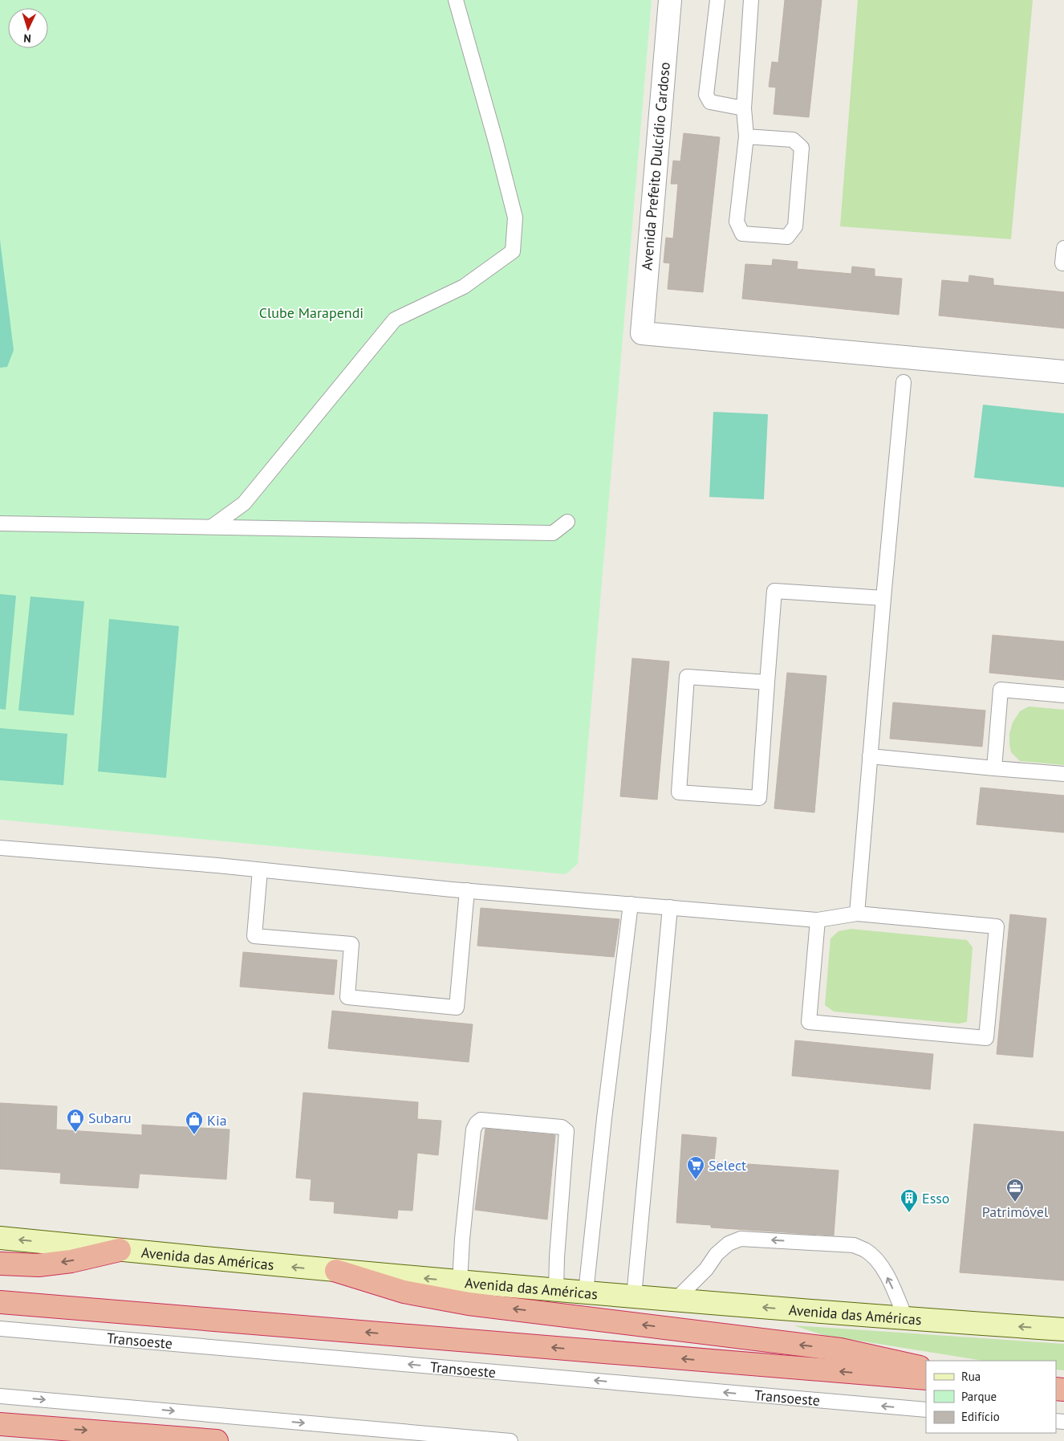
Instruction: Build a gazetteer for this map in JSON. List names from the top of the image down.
{
  "streets": {
    "main road": ["Avenida das Américas"],
    "street": ["Avenida Prefeito Dulcídio Cardoso"],
    "lane": ["Transoeste"]
  },
  "one_way": ["Avenida das Américas"],
  "parks": ["Clube Marapendi"],
  "places": {
    "shop": ["Subaru", "Kia"],
    "supermarket": ["Select"],
    "office": ["Patrimóvel"],
    "building": ["Esso"]
  },
  "legend": ["Rua", "Parque", "Edifício"],
  "north": "bottom"
}
